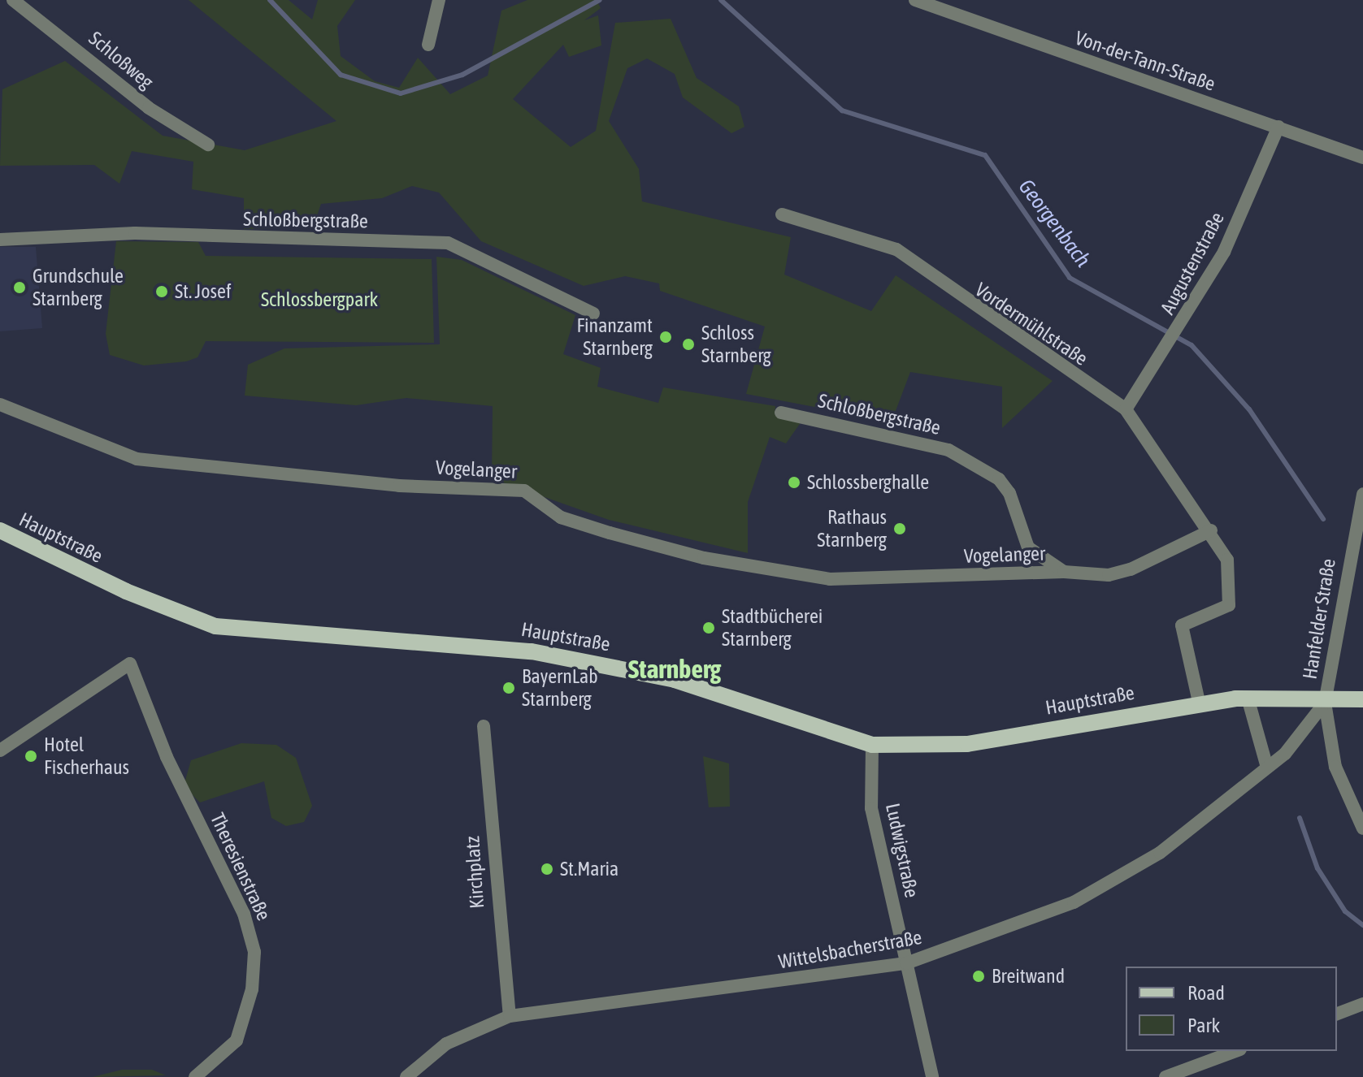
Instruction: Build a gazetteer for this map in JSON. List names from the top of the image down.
{
  "streets": {
    "main road": ["Hauptstraße"],
    "street": [
      "Schloßweg",
      "Von-der-Tann-Straße",
      "Schloßbergstraße",
      "Augustenstraße",
      "Vordermühlstraße",
      "Vogelanger",
      "Hanfelder Straße",
      "Ludwigstraße",
      "Theresienstraße",
      "Kirchplatz",
      "Wittelsbacherstraße"
    ]
  },
  "crossings": [
    ["Von-der-Tann-Straße", "Augustenstraße"],
    ["Schloßbergstraße", "Vogelanger"],
    ["Augustenstraße", "Vordermühlstraße"],
    ["Vordermühlstraße", "Hauptstraße"],
    ["Hauptstraße", "Hanfelder Straße"],
    ["Hauptstraße", "Ludwigstraße"],
    ["Hanfelder Straße", "Wittelsbacherstraße"],
    ["Ludwigstraße", "Wittelsbacherstraße"],
    ["Kirchplatz", "Wittelsbacherstraße"]
  ],
  "districts": ["Starnberg"],
  "water": ["Georgenbach"],
  "parks": ["Schlossbergpark"],
  "places": [
    "Grundschule Starnberg",
    "St. Josef",
    "Finanzamt Starnberg",
    "Schloss Starnberg",
    "Schlossberghalle",
    "Rathaus Starnberg",
    "Stadtbücherei Starnberg",
    "BayernLab Starnberg",
    "Hotel Fischerhaus",
    "St.Maria",
    "Breitwand"
  ],
  "legend": ["Road", "Park"]
}
